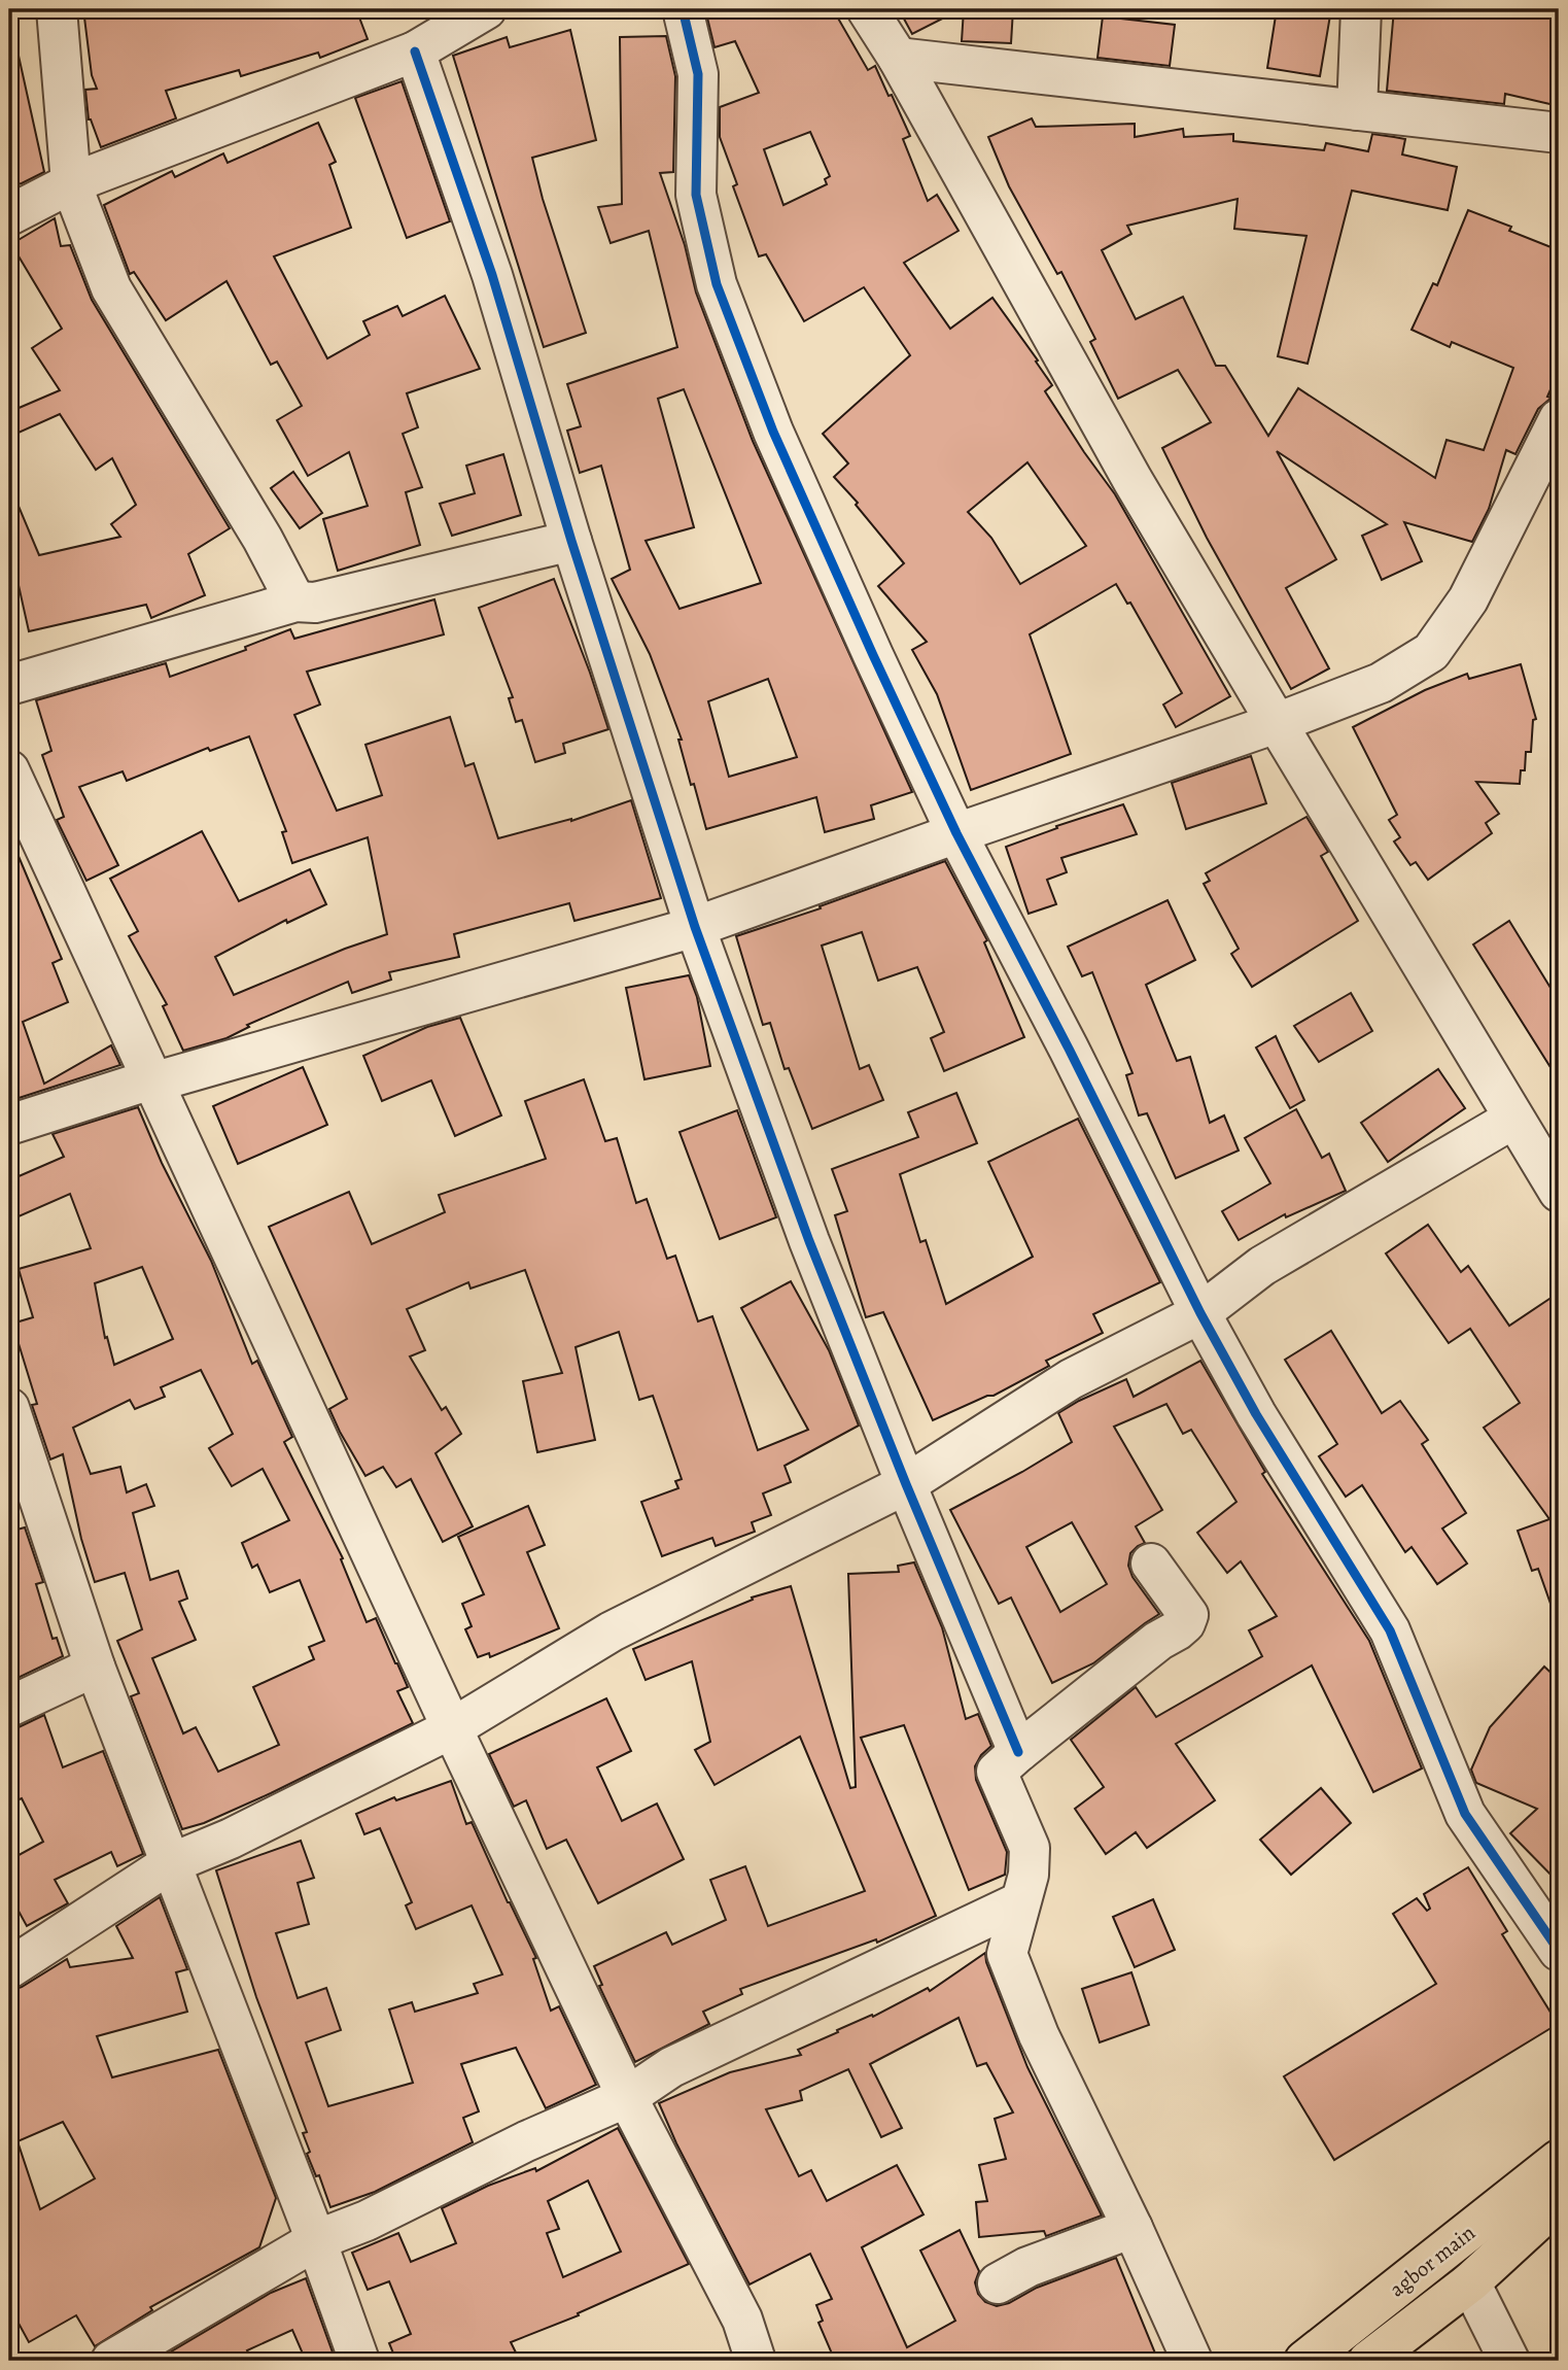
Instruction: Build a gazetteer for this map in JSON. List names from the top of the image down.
{
  "streets": {
    "main road": ["agbor main"]
  }
}
